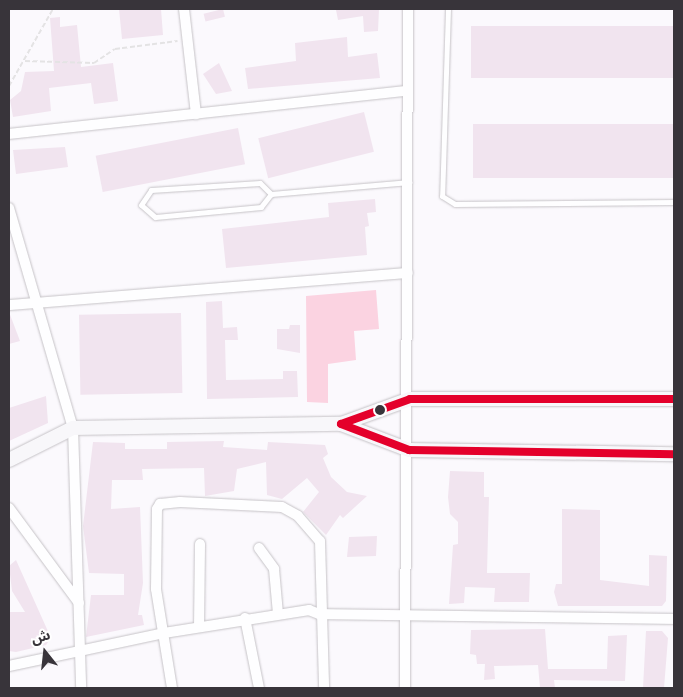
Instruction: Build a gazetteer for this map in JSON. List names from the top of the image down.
{
  "north": "top"
}
